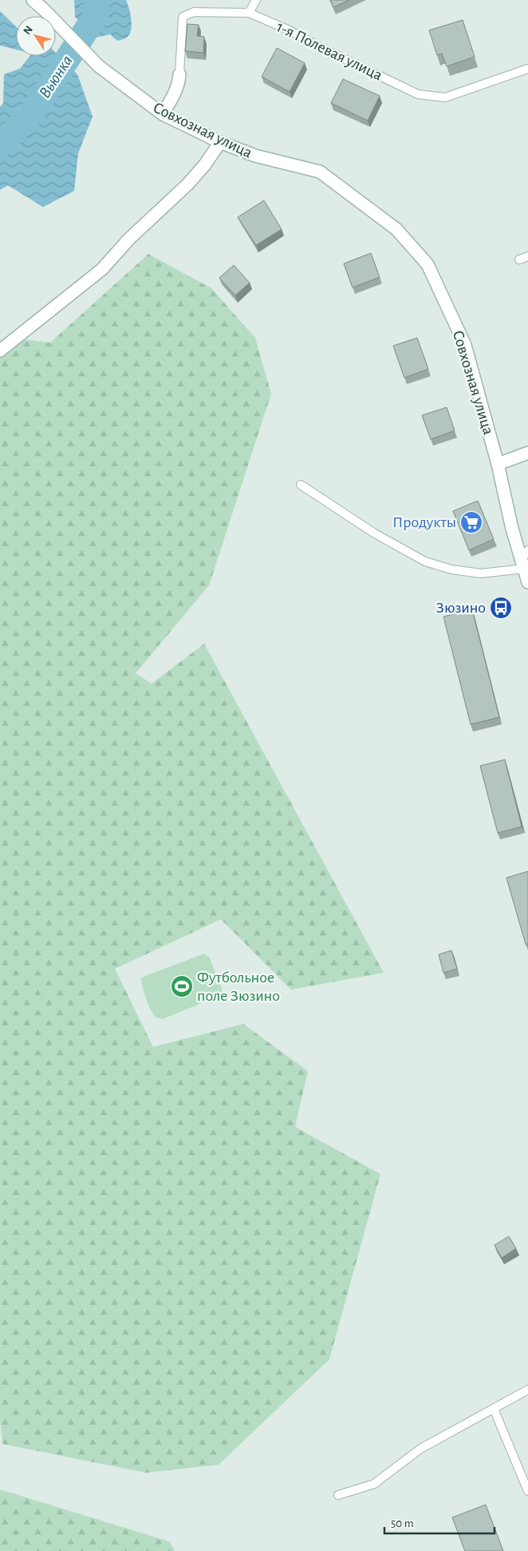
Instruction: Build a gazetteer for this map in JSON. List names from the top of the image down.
{
  "streets": {
    "street": ["Совхозная улица"],
    "lane": ["1-я Полевая улица"]
  },
  "water": ["Вьюнка"],
  "places": {
    "supermarket": ["Продукты"],
    "bus stop": ["Зюзино"],
    "sports": ["Футбольное поле Зюзино"]
  },
  "scale_bar": "50 m",
  "north": "top left"
}
